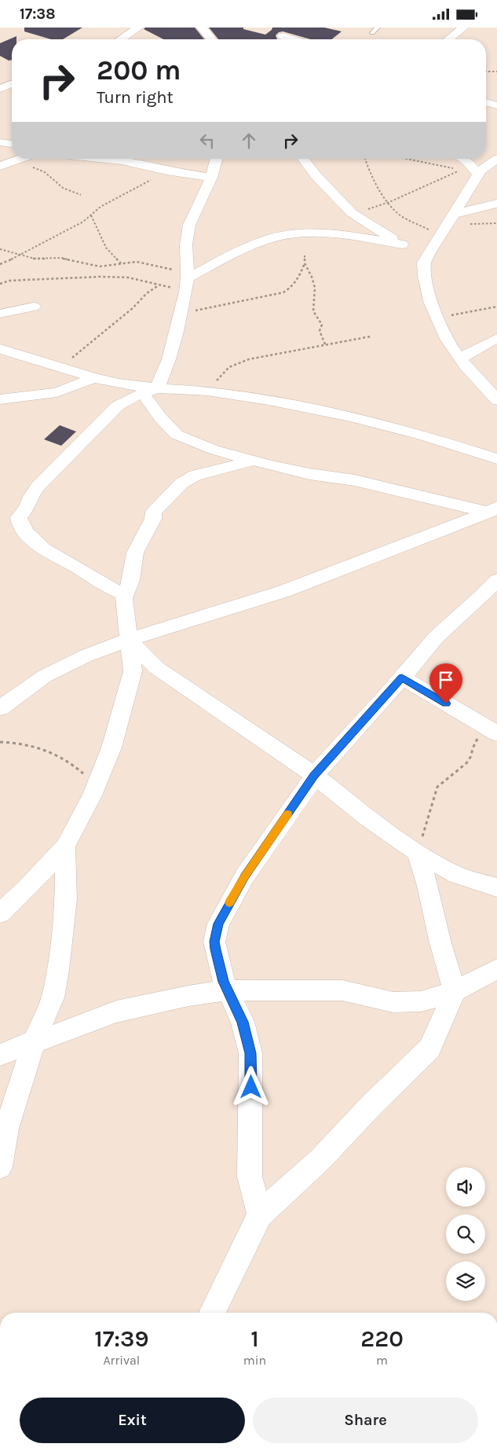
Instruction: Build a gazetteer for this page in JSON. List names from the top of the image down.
{
  "page": {
    "status": "17:38",
    "turn": ["200 m", "Turn right"],
    "eta": [
      "17:39",
      "Arrival",
      "1",
      "min",
      "220",
      "m"
    ],
    "buttons": ["Exit", "Share"]
  }
}
